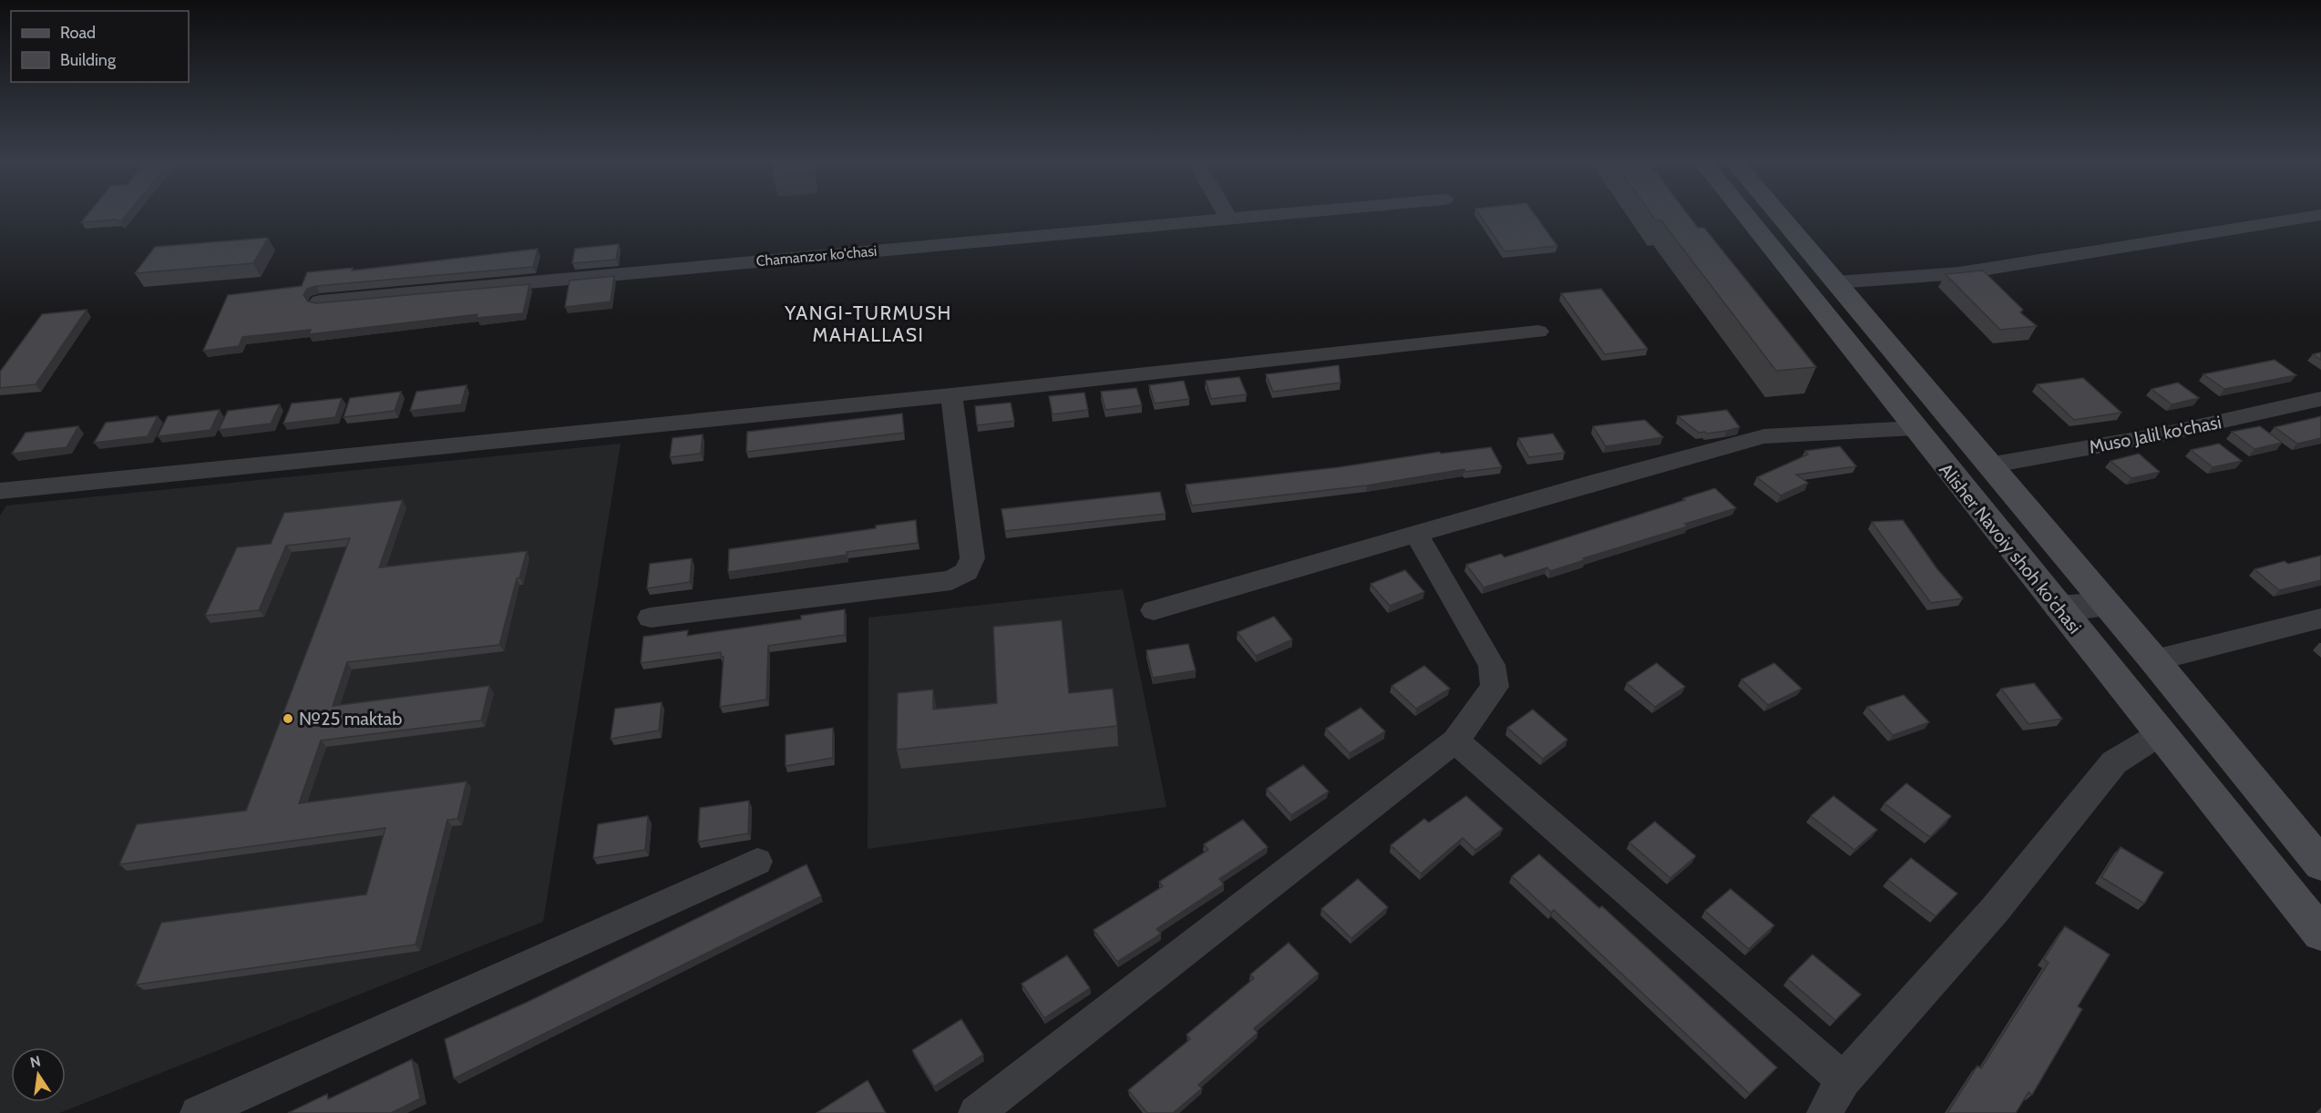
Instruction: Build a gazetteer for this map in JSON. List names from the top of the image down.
{
  "streets": {
    "main road": ["Alisher Navoiy shoh ko'chasi"],
    "street": ["Chamanzor ko'chasi", "Muso Jalil ko'chasi"]
  },
  "crossings": [
    ["Muso Jalil ko'chasi", "Alisher Navoiy shoh ko'chasi"]
  ],
  "districts": ["YANGI-TURMUSH MAHALLASI"],
  "places": ["№25 maktab"],
  "legend": ["Road", "Building"],
  "north": "top"
}
